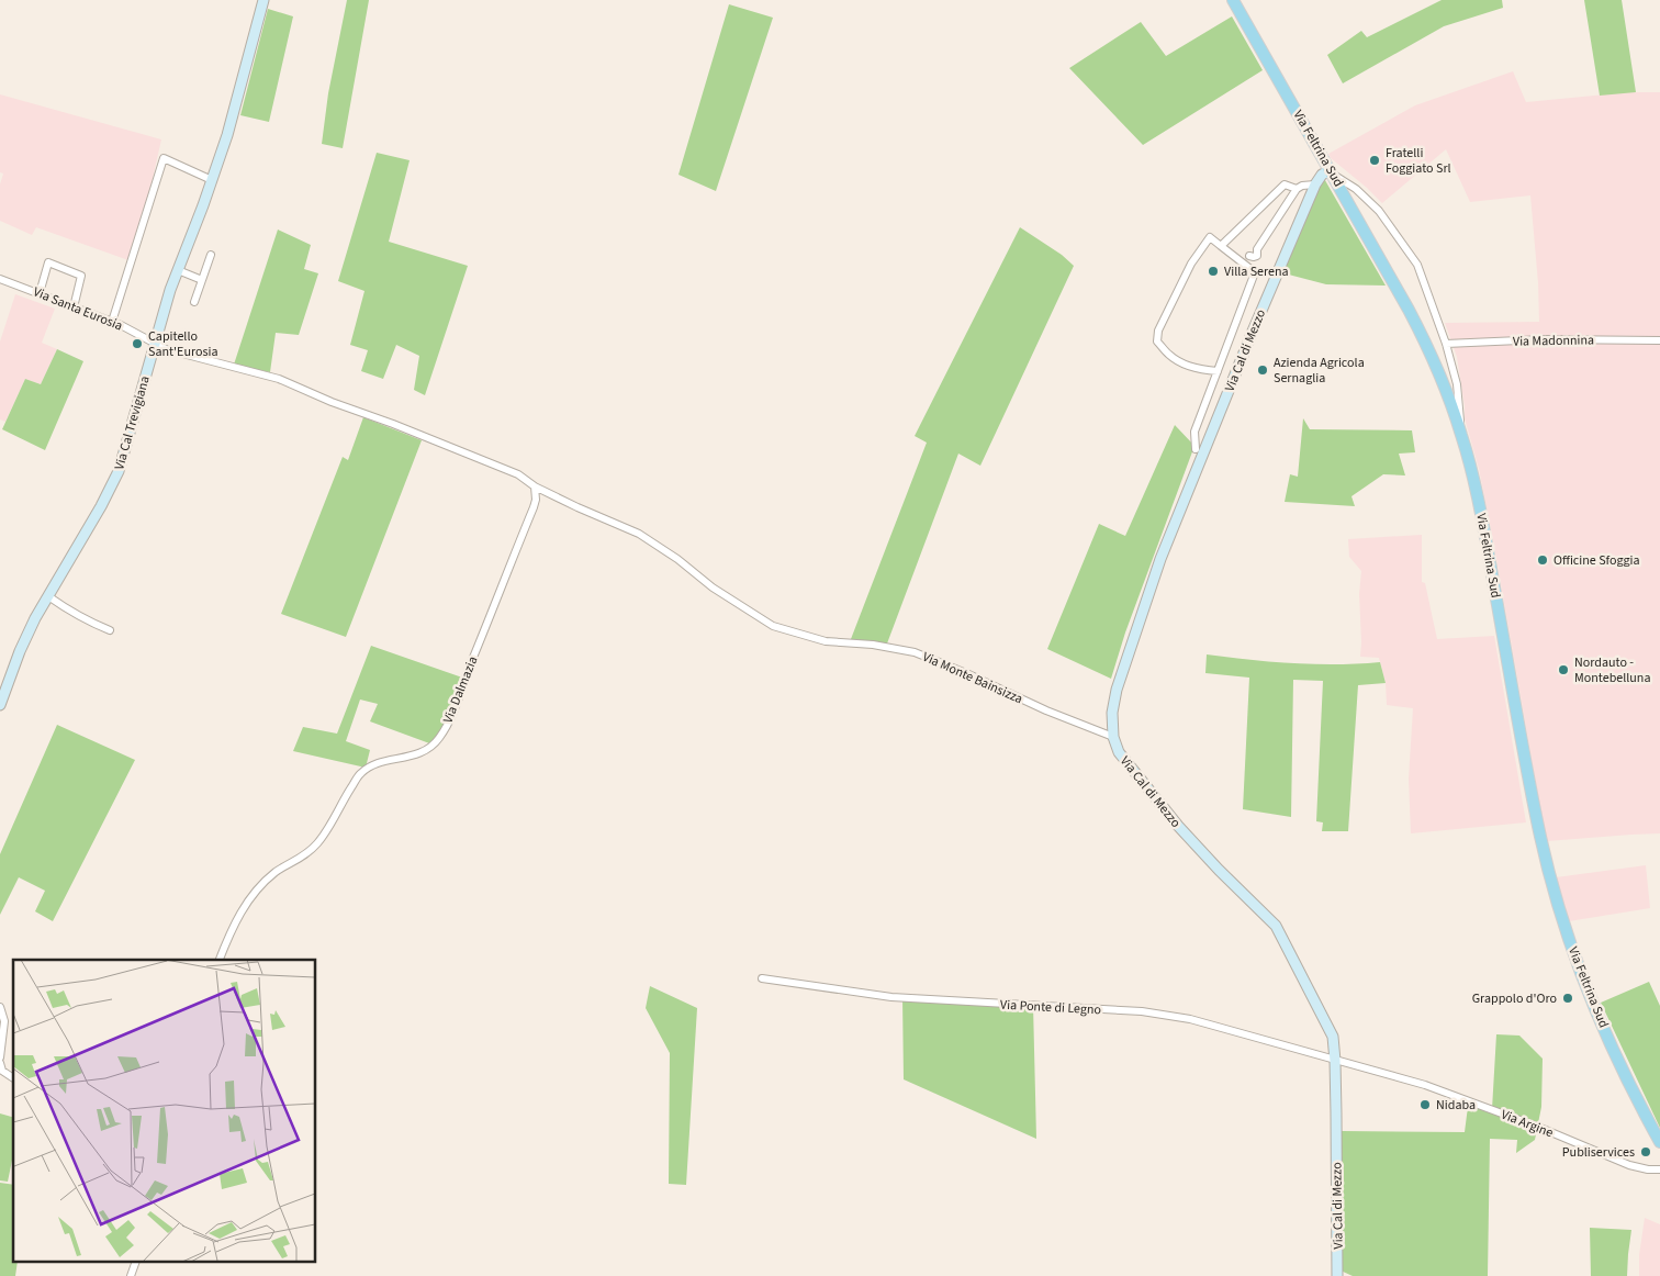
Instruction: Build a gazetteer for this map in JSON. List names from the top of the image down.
{
  "streets": {
    "main road": ["Via Feltrina Sud"],
    "street": [
      "Via Santa Eurosia",
      "Via Madonnina",
      "Via Cal di Mezzo",
      "Via Cal Trevigiana",
      "Via Monte Bainsizza",
      "Via Dalmazia",
      "Via Ponte di Legno",
      "Via Argine"
    ]
  },
  "crossings": [
    ["Via Feltrina Sud", "Via Cal di Mezzo"],
    ["Via Santa Eurosia", "Via Cal Trevigiana"],
    ["Via Cal di Mezzo", "Via Monte Bainsizza"],
    ["Via Cal di Mezzo", "Via Ponte di Legno"],
    ["Via Cal di Mezzo", "Via Argine"],
    ["Via Monte Bainsizza", "Via Dalmazia"],
    ["Via Ponte di Legno", "Via Argine"]
  ],
  "places": [
    "Fratelli Foggiato Srl",
    "Villa Serena",
    "Capitello Sant'Eurosia",
    "Azienda Agricola Sernaglia",
    "Officine Sfoggia",
    "Nordauto - Montebelluna",
    "Grappolo d'Oro",
    "Nidaba",
    "Publiservices"
  ]
}
